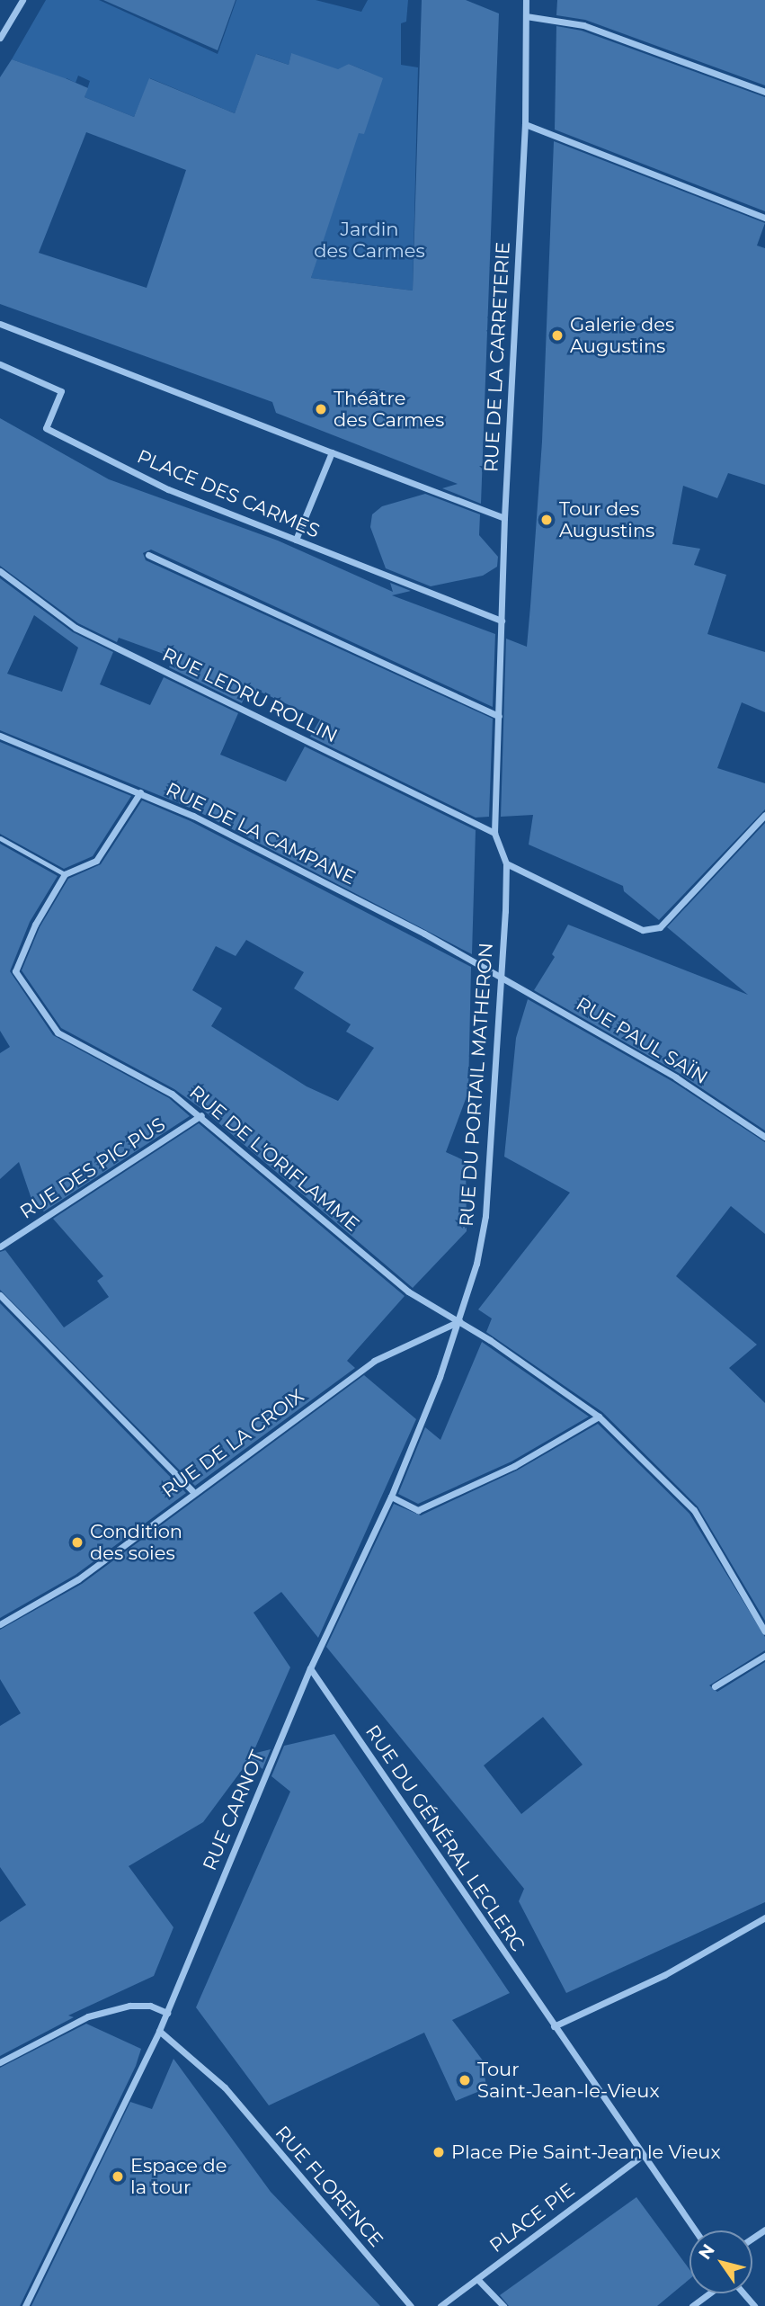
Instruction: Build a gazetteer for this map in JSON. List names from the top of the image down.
{
  "streets": {
    "street": [
      "RUE DE LA CARRETERIE",
      "PLACE DES CARMES",
      "RUE LEDRU ROLLIN",
      "RUE DE LA CAMPANE",
      "RUE PAUL SAÏN",
      "RUE DU PORTAIL MATHERON",
      "RUE DE L'ORIFLAMME",
      "RUE DES PIC PUS",
      "RUE DE LA CROIX",
      "RUE CARNOT",
      "RUE DU GÉNÉRAL LECLERC",
      "RUE FLORENCE",
      "PLACE PIE"
    ]
  },
  "crossings": [
    ["RUE DE LA CARRETERIE", "PLACE DES CARMES"],
    ["RUE DE LA CARRETERIE", "RUE LEDRU ROLLIN"],
    ["RUE DE LA CARRETERIE", "RUE DU PORTAIL MATHERON"],
    ["RUE DE LA CAMPANE", "RUE PAUL SAÏN"],
    ["RUE DE LA CAMPANE", "RUE DU PORTAIL MATHERON"],
    ["RUE PAUL SAÏN", "RUE DU PORTAIL MATHERON"],
    ["RUE DU PORTAIL MATHERON", "RUE DE L'ORIFLAMME"],
    ["RUE DU PORTAIL MATHERON", "RUE DE LA CROIX"],
    ["RUE DU PORTAIL MATHERON", "RUE CARNOT"],
    ["RUE DE L'ORIFLAMME", "RUE DES PIC PUS"],
    ["RUE DE L'ORIFLAMME", "RUE DE LA CROIX"],
    ["RUE DE L'ORIFLAMME", "RUE CARNOT"],
    ["RUE DE LA CROIX", "RUE CARNOT"],
    ["RUE CARNOT", "RUE DU GÉNÉRAL LECLERC"],
    ["RUE CARNOT", "RUE FLORENCE"],
    ["RUE DU GÉNÉRAL LECLERC", "PLACE PIE"]
  ],
  "parks": ["Jardin des Carmes"],
  "places": [
    "Galerie des Augustins",
    "Théâtre des Carmes",
    "Tour des Augustins",
    "Condition des soies",
    "Tour Saint-Jean-le-Vieux",
    "Place Pie Saint-Jean le Vieux",
    "Espace de la tour"
  ],
  "north": "top left"
}
